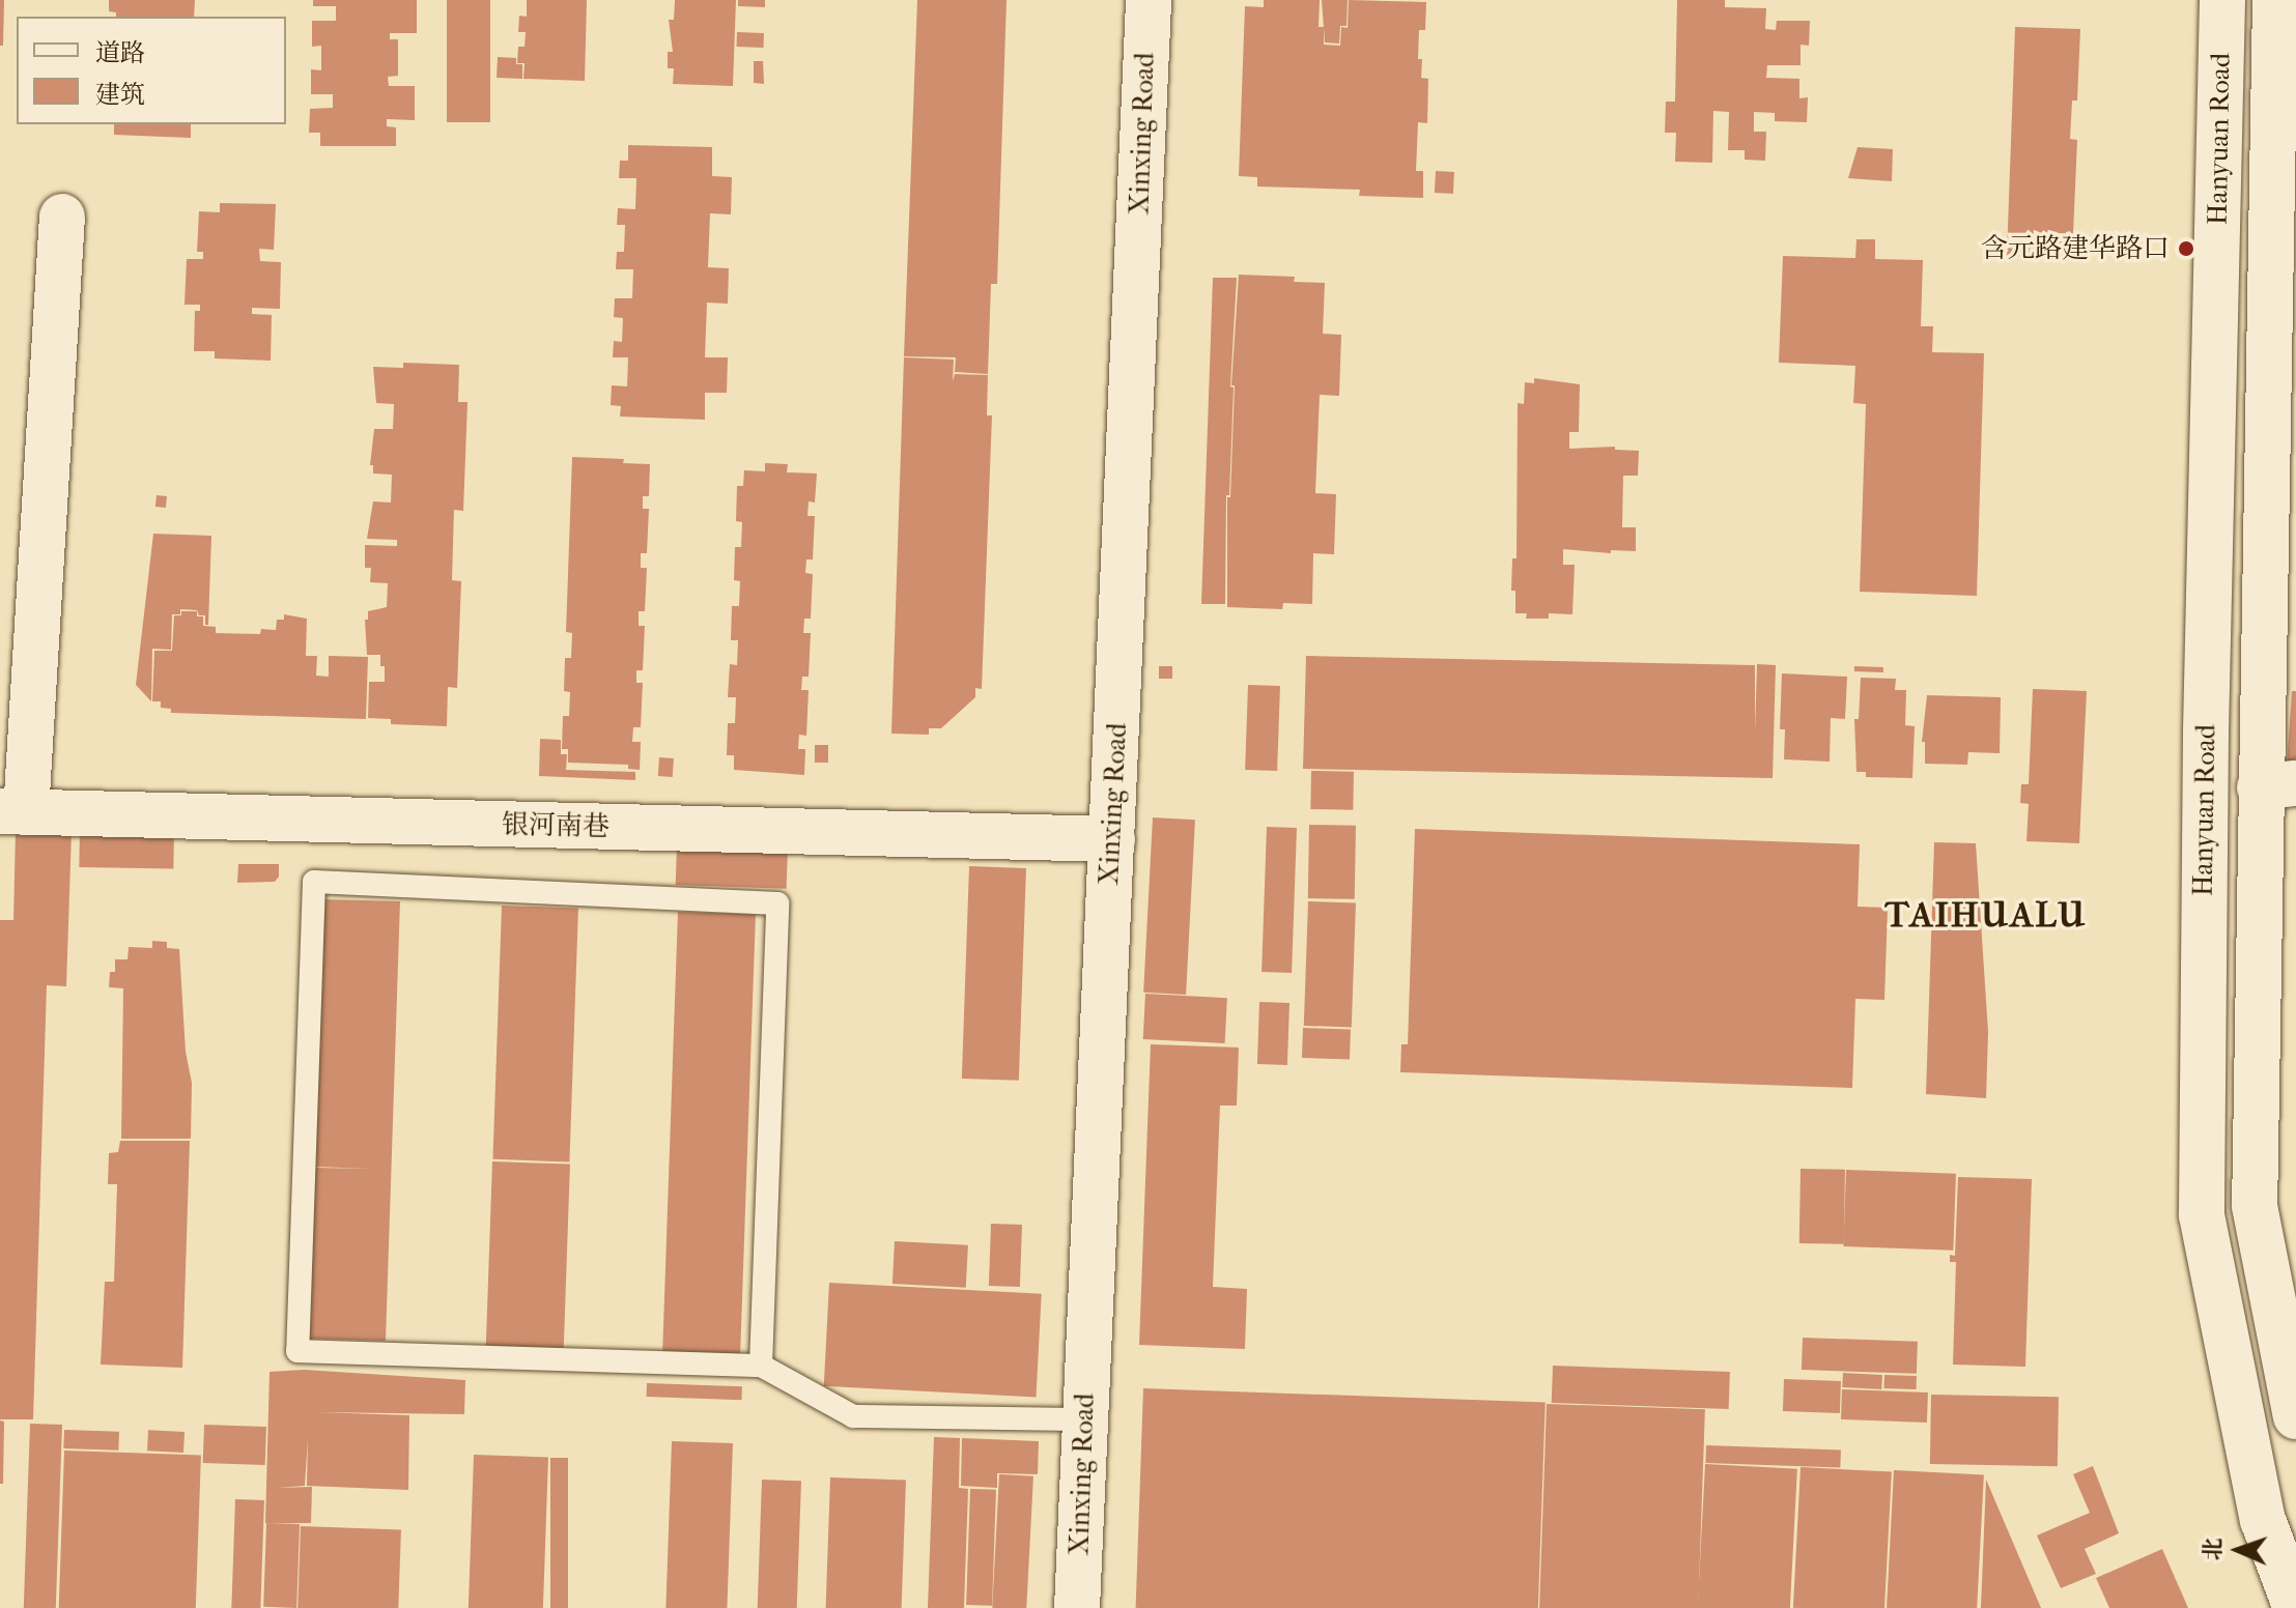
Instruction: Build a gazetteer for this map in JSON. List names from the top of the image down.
{
  "streets": {
    "street": ["Xinxing Road", "Hanyuan Road", "银河南巷"]
  },
  "crossings": [
    ["Xinxing Road", "银河南巷"]
  ],
  "districts": ["TAIHUALU"],
  "places": ["含元路建华路口"],
  "legend": ["道路", "建筑"],
  "north": "left"
}
